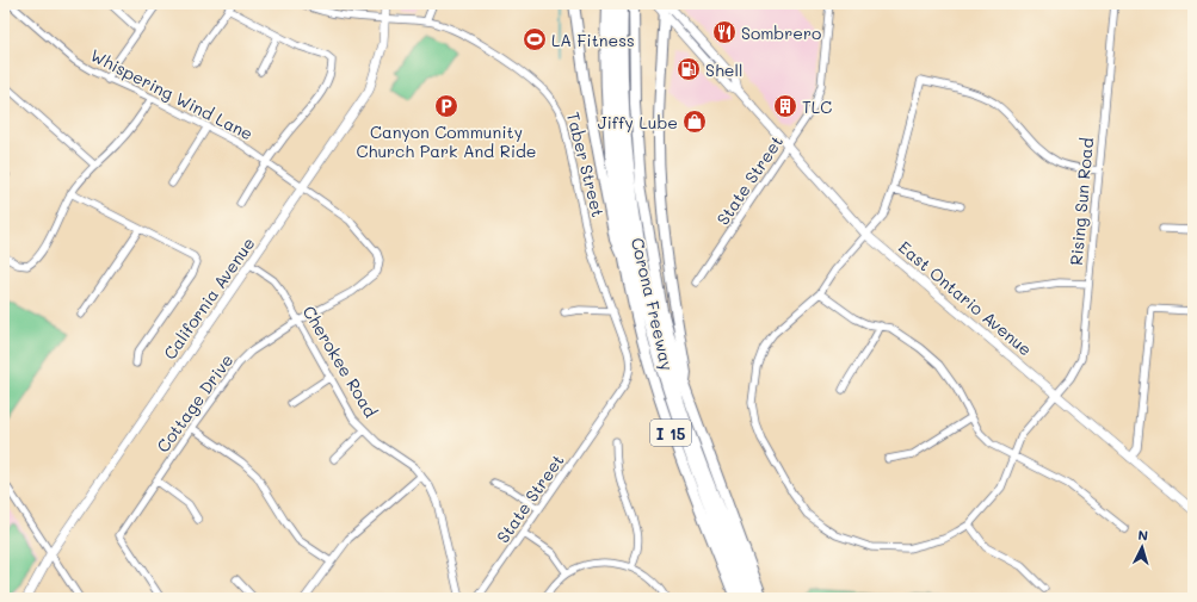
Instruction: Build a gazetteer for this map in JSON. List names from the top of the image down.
{
  "streets": {
    "highway": ["Corona Freeway", "I 15"],
    "main road": ["California Avenue", "East Ontario Avenue"],
    "street": [
      "Whispering Wind Lane",
      "Taber Street",
      "State Street",
      "Rising Sun Road",
      "Cherokee Road",
      "Cottage Drive"
    ]
  },
  "crossings": [
    ["Whispering Wind Lane", "California Avenue"],
    ["Whispering Wind Lane", "Cottage Drive"],
    ["Taber Street", "State Street"],
    ["Taber Street", "California Avenue"],
    ["State Street", "East Ontario Avenue"],
    ["Rising Sun Road", "East Ontario Avenue"],
    ["California Avenue", "Cherokee Road"],
    ["Cherokee Road", "Cottage Drive"]
  ],
  "places": {
    "restaurant": ["Sombrero"],
    "sports": ["LA Fitness"],
    "fuel station": ["Shell"],
    "parking": ["Canyon Community Church Park And Ride"],
    "building": ["TLC"],
    "shop": ["Jiffy Lube"]
  },
  "north": "top"
}
